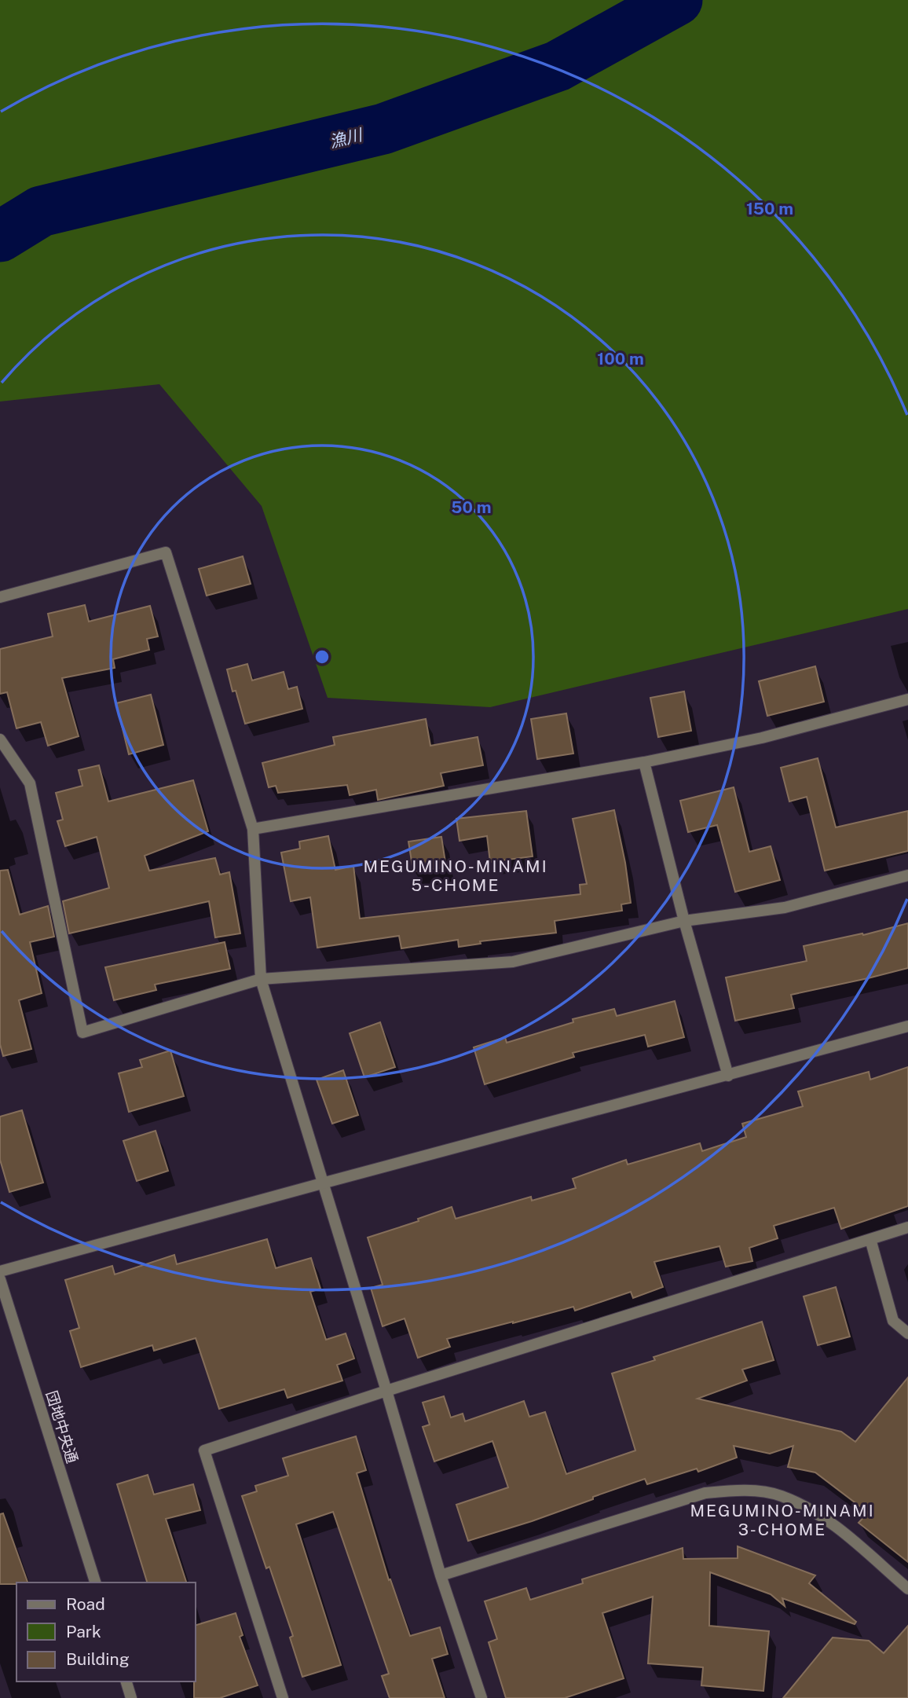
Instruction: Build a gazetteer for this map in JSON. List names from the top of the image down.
{
  "streets": {
    "street": ["団地中央通"]
  },
  "districts": ["MEGUMINO-MINAMI 5-CHOME", "MEGUMINO-MINAMI 3-CHOME"],
  "water": ["漁川"],
  "legend": ["Road", "Park", "Building"],
  "rings": ["150 m", "100 m", "50 m"]
}
